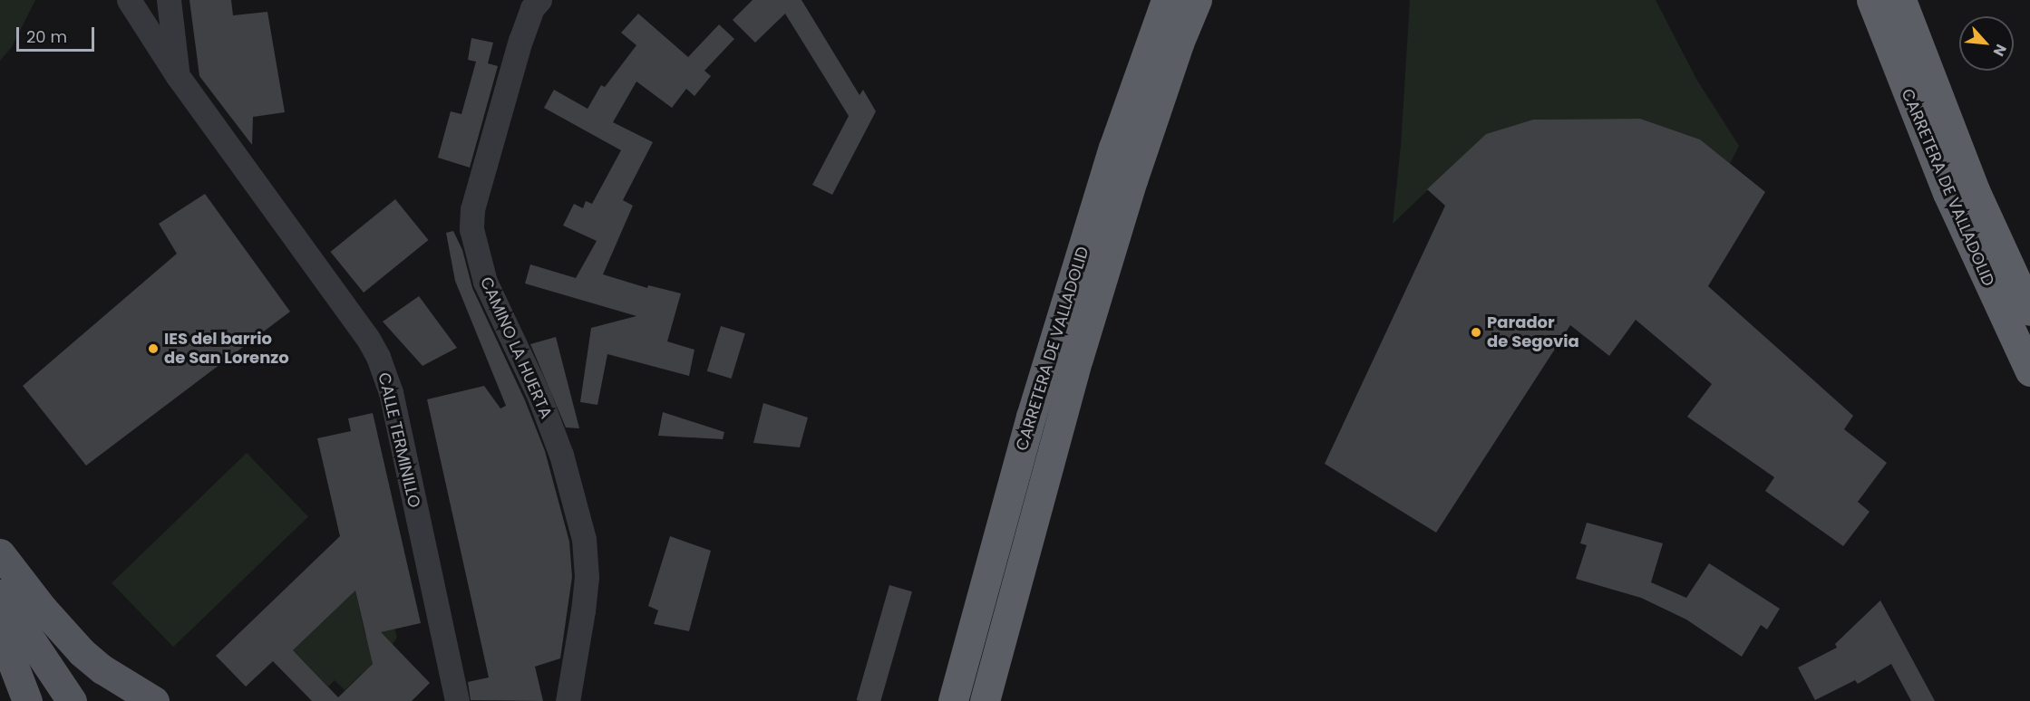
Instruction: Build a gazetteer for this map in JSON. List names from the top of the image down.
{
  "streets": {
    "highway": ["CARRETERA DE VALLADOLID"],
    "street": ["CAMINO LA HUERTA", "CALLE TERMINILLO"]
  },
  "places": ["Parador de Segovia", "IES del barrio de San Lorenzo"],
  "scale_bar": "20 m",
  "north": "bottom right"
}
